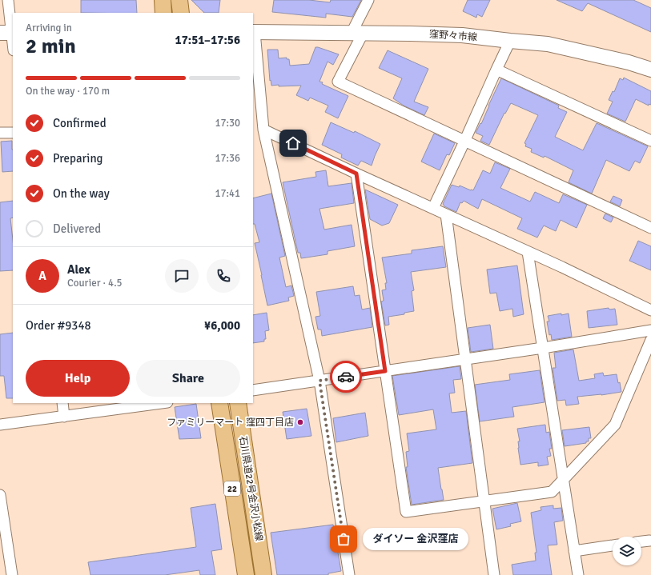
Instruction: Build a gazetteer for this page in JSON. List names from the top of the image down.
{
  "streets": {
    "main road": ["窪野々市線", "22", "石川県道22号金沢小松線"]
  },
  "places": ["ファミリーマート 窪四丁目店", "ダイソー 金沢窪店"],
  "page": {
    "heading": ["2 min", "Arriving in", "17:51–17:56"],
    "panel": [
      "Alex",
      "Courier · 4.5",
      "Order #9348",
      "¥6,000"
    ],
    "bar": "On the way · 170 m",
    "list": [
      ["Confirmed", "17:30"],
      ["Preparing", "17:36"],
      ["On the way", "17:41"],
      "Delivered"
    ],
    "round": "A",
    "buttons": ["Help", "Share"],
    "bubble": "ダイソー 金沢窪店"
  }
}
